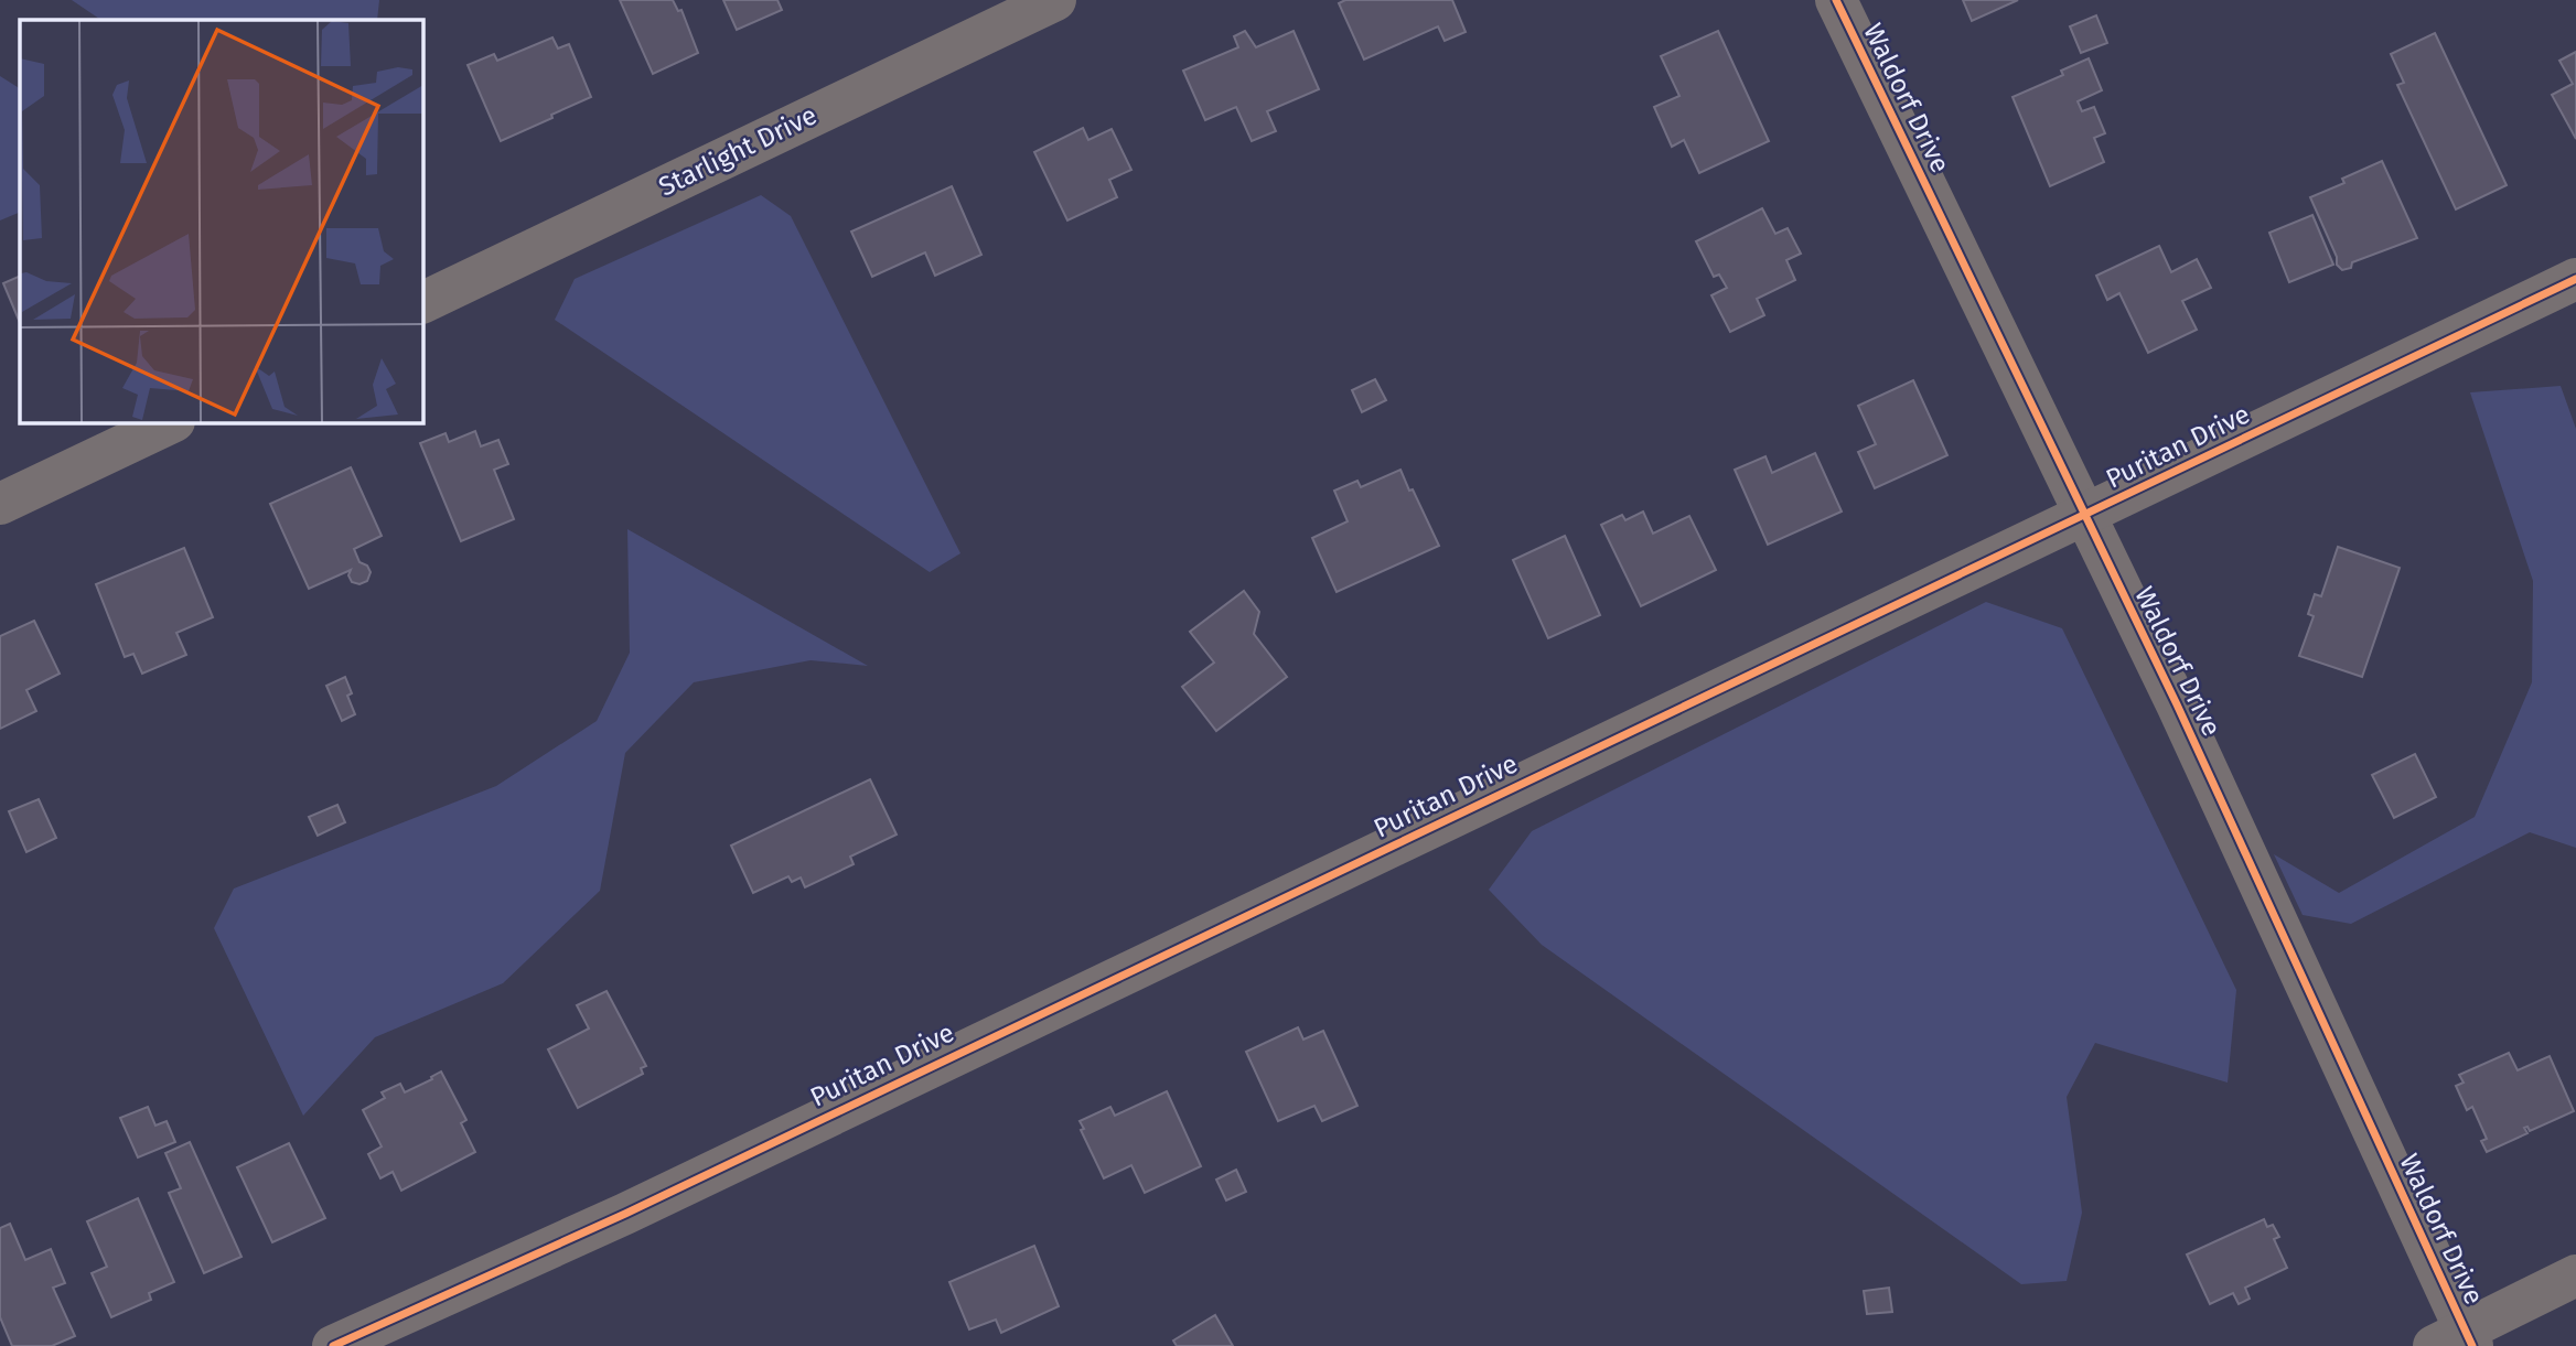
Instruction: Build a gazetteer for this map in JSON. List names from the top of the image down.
{
  "streets": {
    "street": ["Waldorf Drive", "Starlight Drive", "Puritan Drive"]
  },
  "crossings": [
    ["Waldorf Drive", "Puritan Drive"]
  ]
}
